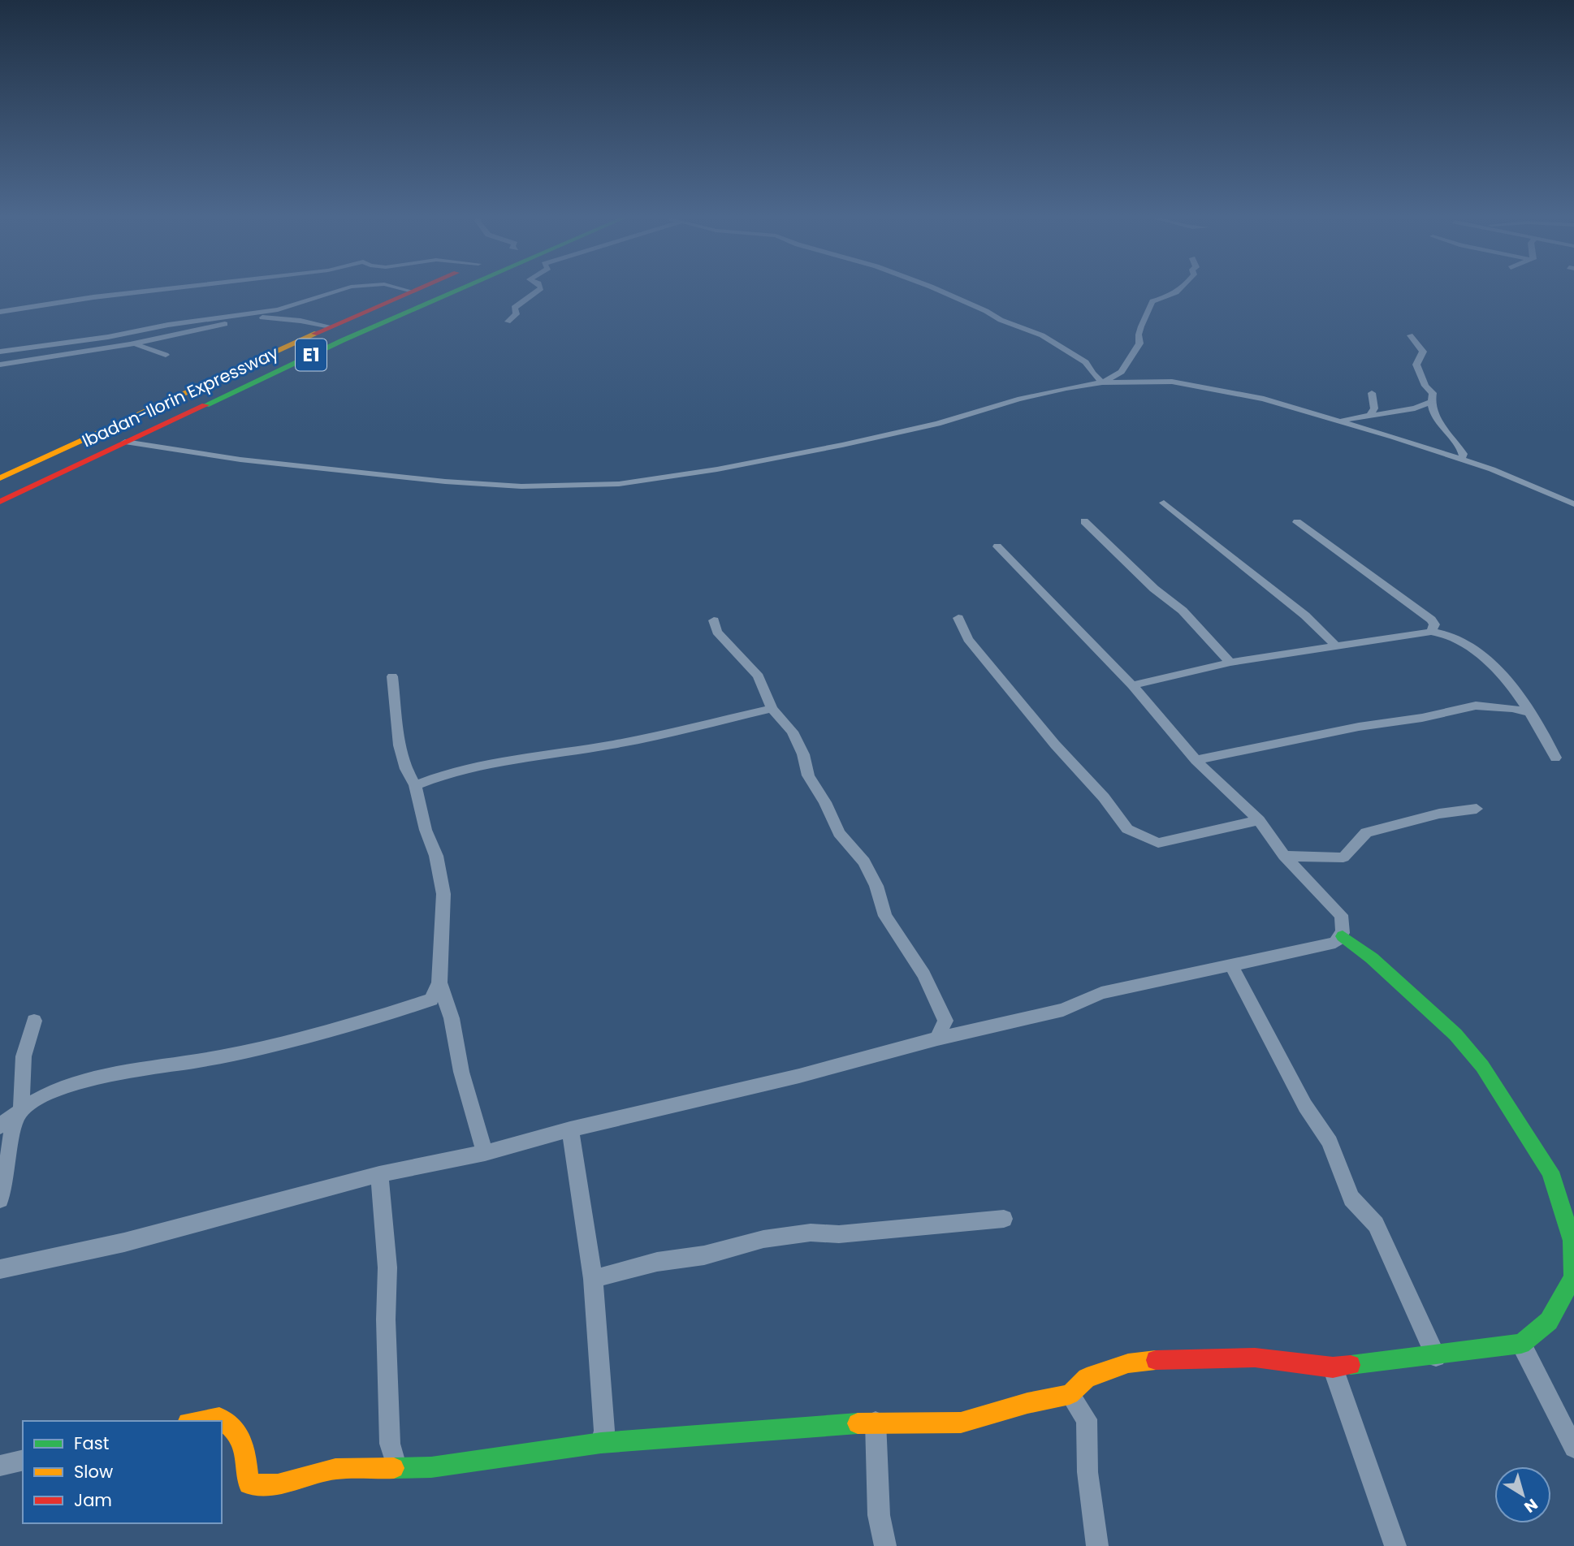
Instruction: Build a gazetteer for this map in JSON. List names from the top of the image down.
{
  "streets": {
    "main road": ["E1", "Ibadan-Ilorin Expressway"]
  },
  "legend": ["Fast", "Slow", "Jam"],
  "north": "bottom right"
}
